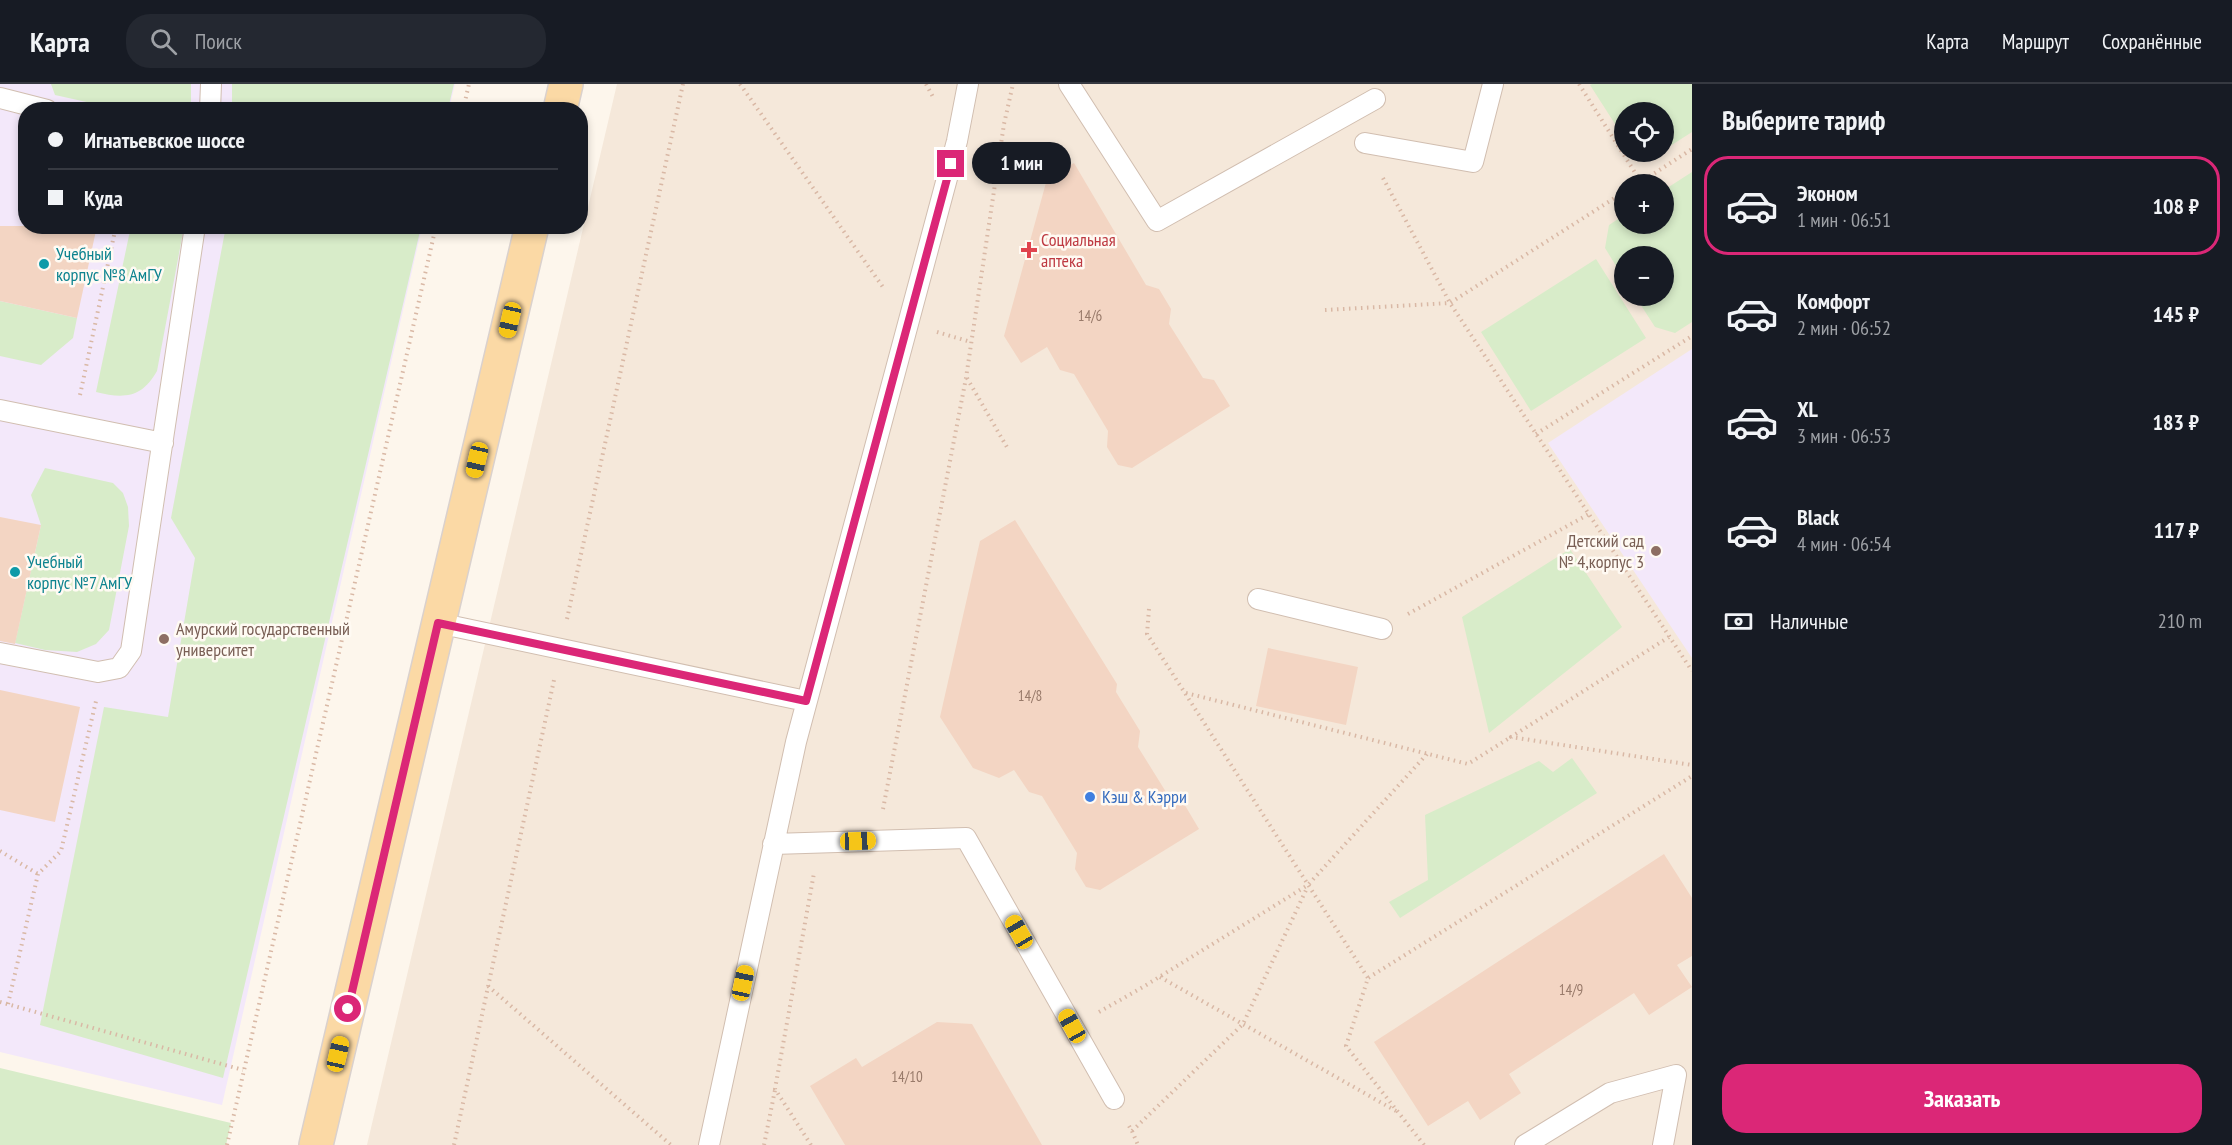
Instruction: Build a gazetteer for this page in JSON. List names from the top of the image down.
{
  "places": {
    "health": ["Социальная аптека"],
    "other": [
      "Учебный корпус №8 АмГУ",
      "Детский сад № 4,корпус 3",
      "Учебный корпус №7 АмГУ",
      "Амурский государственный университет",
      "Кэш & Кэрри"
    ]
  },
  "house_numbers": [
    "14/6",
    "14/8",
    "14/9",
    "14/10"
  ],
  "page": {
    "header": "Карта",
    "search": "Поиск",
    "nav": ["Карта", "Маршрут", "Сохранённые"],
    "heading": "Выберите тариф",
    "map_buttons": ["+", "−"],
    "banner": ["Игнатьевское шоссе", "Куда"],
    "bubble": "1 мин",
    "list": [
      {
        "name": "Эконом",
        "note": "1 мин · 06:51",
        "value": "108 ₽"
      },
      {
        "name": "Комфорт",
        "note": "2 мин · 06:52",
        "value": "145 ₽"
      },
      {
        "name": "XL",
        "note": "3 мин · 06:53",
        "value": "183 ₽"
      },
      {
        "name": "Black",
        "note": "4 мин · 06:54",
        "value": "117 ₽"
      }
    ],
    "pay": ["Наличные", "210 m"],
    "buttons": "Заказать"
  }
}
